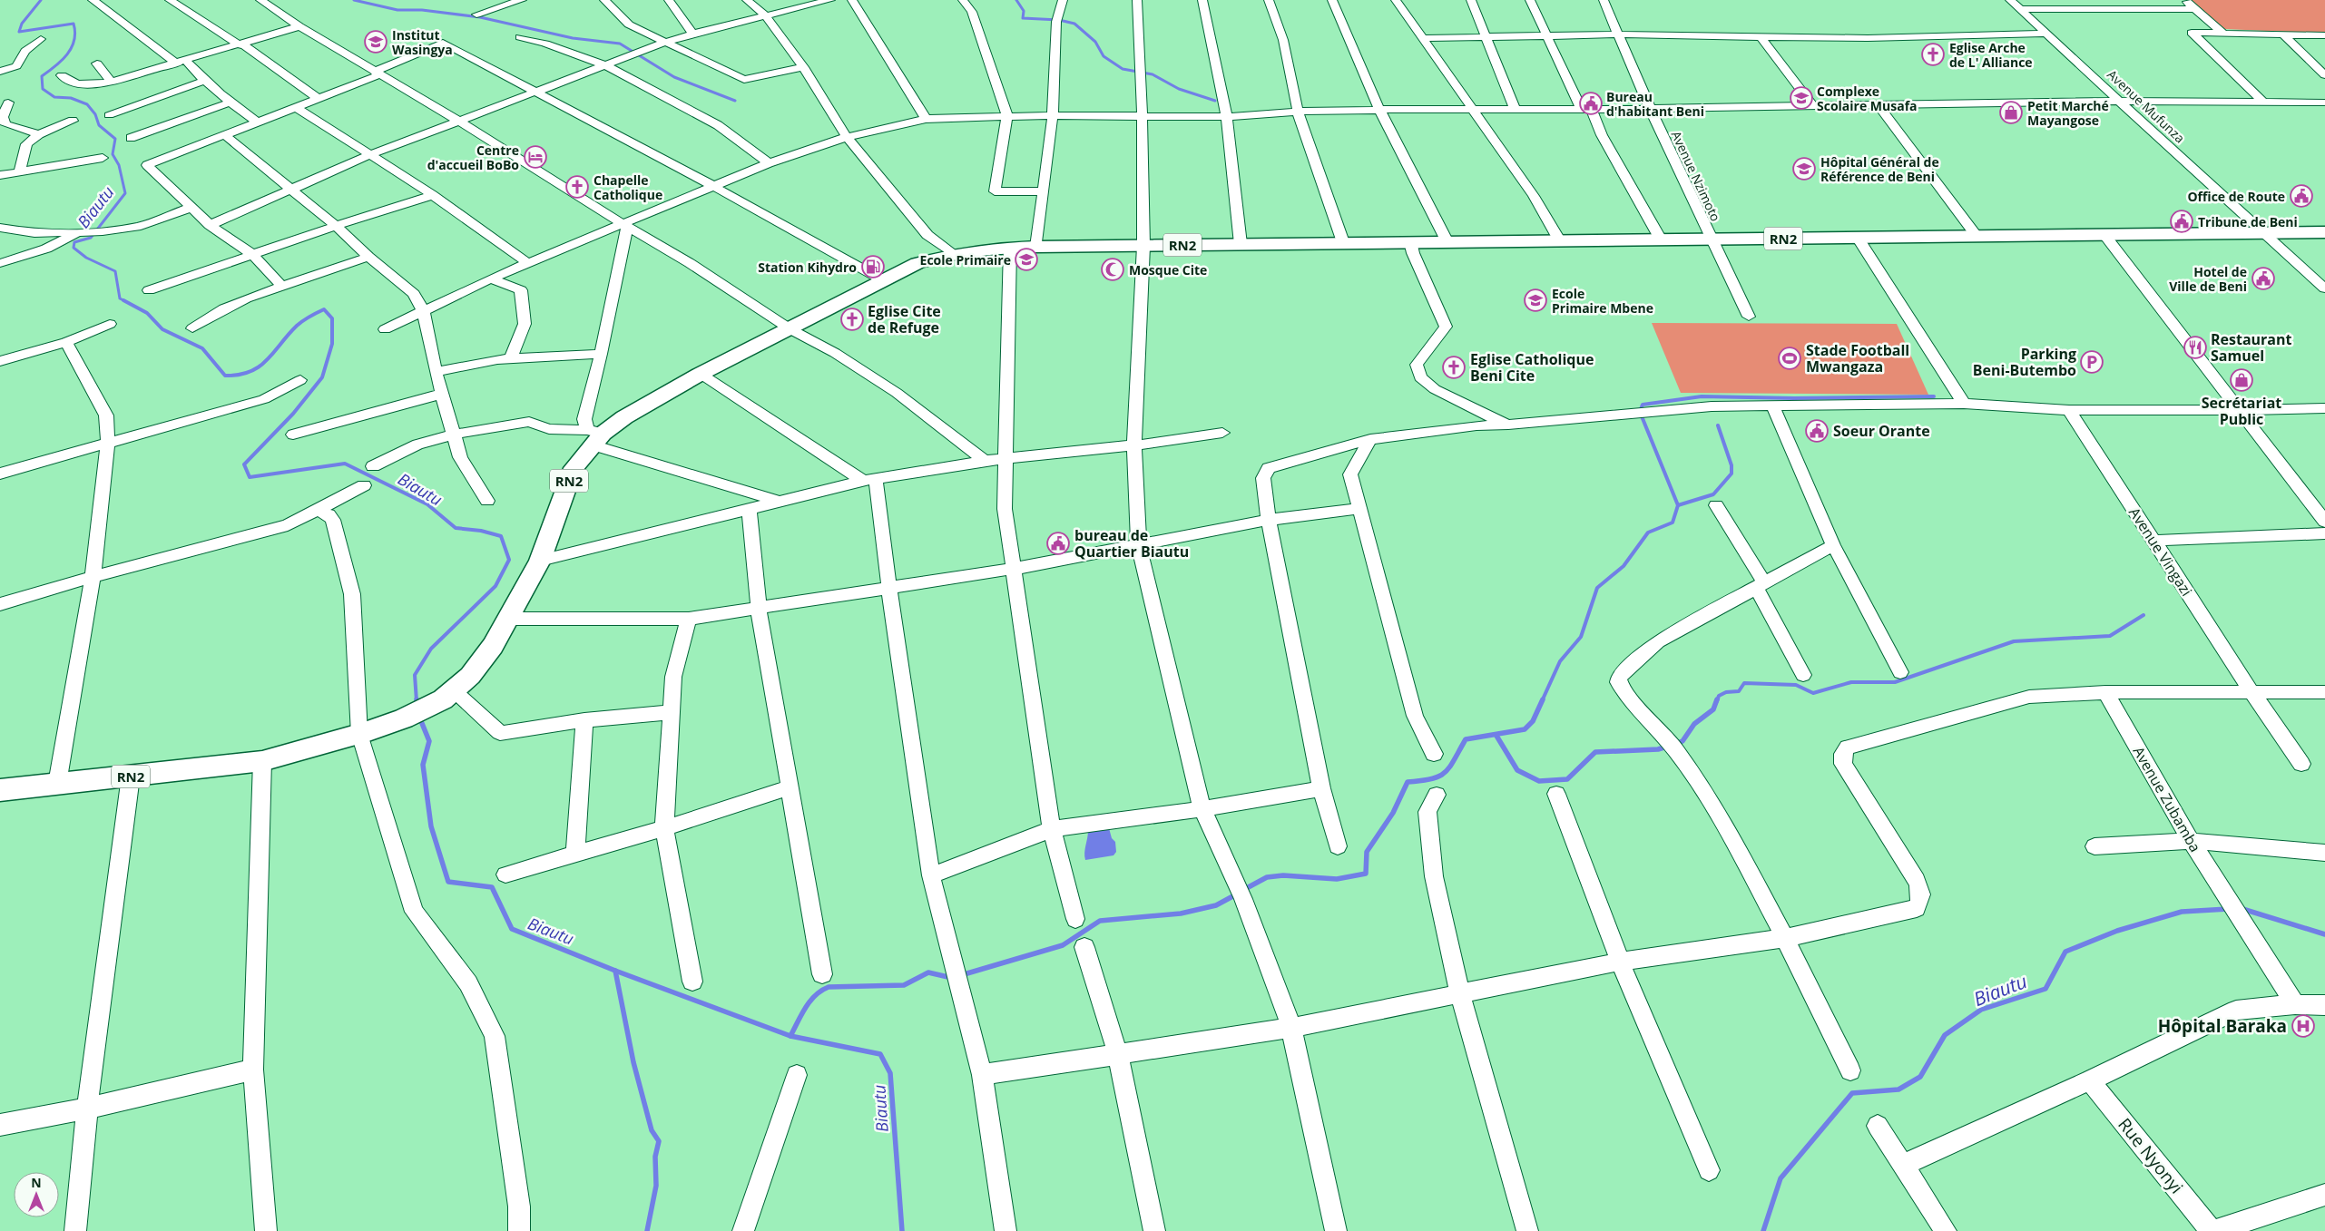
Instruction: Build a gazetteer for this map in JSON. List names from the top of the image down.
{
  "streets": {
    "highway": ["RN2"],
    "street": [
      "Avenue Mufunza",
      "Avenue Nzimoto",
      "Avenue Vingazi",
      "Avenue Zubamba",
      "Rue Nyonyi"
    ]
  },
  "crossings": [
    ["Avenue Mufunza", "RN2"],
    ["Avenue Nzimoto", "RN2"]
  ],
  "water": ["Biautu"],
  "places": {
    "school or university": [
      "Institut Wasingya",
      "Complexe Scolaire Musafa",
      "Hôpital Général de Référence de Beni",
      "Ecole Primaire",
      "Ecole Primaire Mbene"
    ],
    "church": [
      "Eglise Arche de L' Alliance",
      "Chapelle Catholique",
      "Eglise Cite de Refuge",
      "Eglise Catholique Beni Cite"
    ],
    "public building": [
      "Bureau d'habitant Beni",
      "Office de Route",
      "Tribune de Beni",
      "Hotel de Ville de Beni",
      "Soeur Orante",
      "bureau de Quartier Biautu"
    ],
    "shop": ["Petit Marché Mayangose", "Secrétariat Public"],
    "hotel": ["Centre d'accueil BoBo"],
    "fuel station": ["Station Kihydro"],
    "mosque": ["Mosque Cite"],
    "restaurant": ["Restaurant Samuel"],
    "sports": ["Stade Football Mwangaza"],
    "parking": ["Parking Beni-Butembo"],
    "hospital": ["Hôpital Baraka"]
  },
  "north": "top"
}
